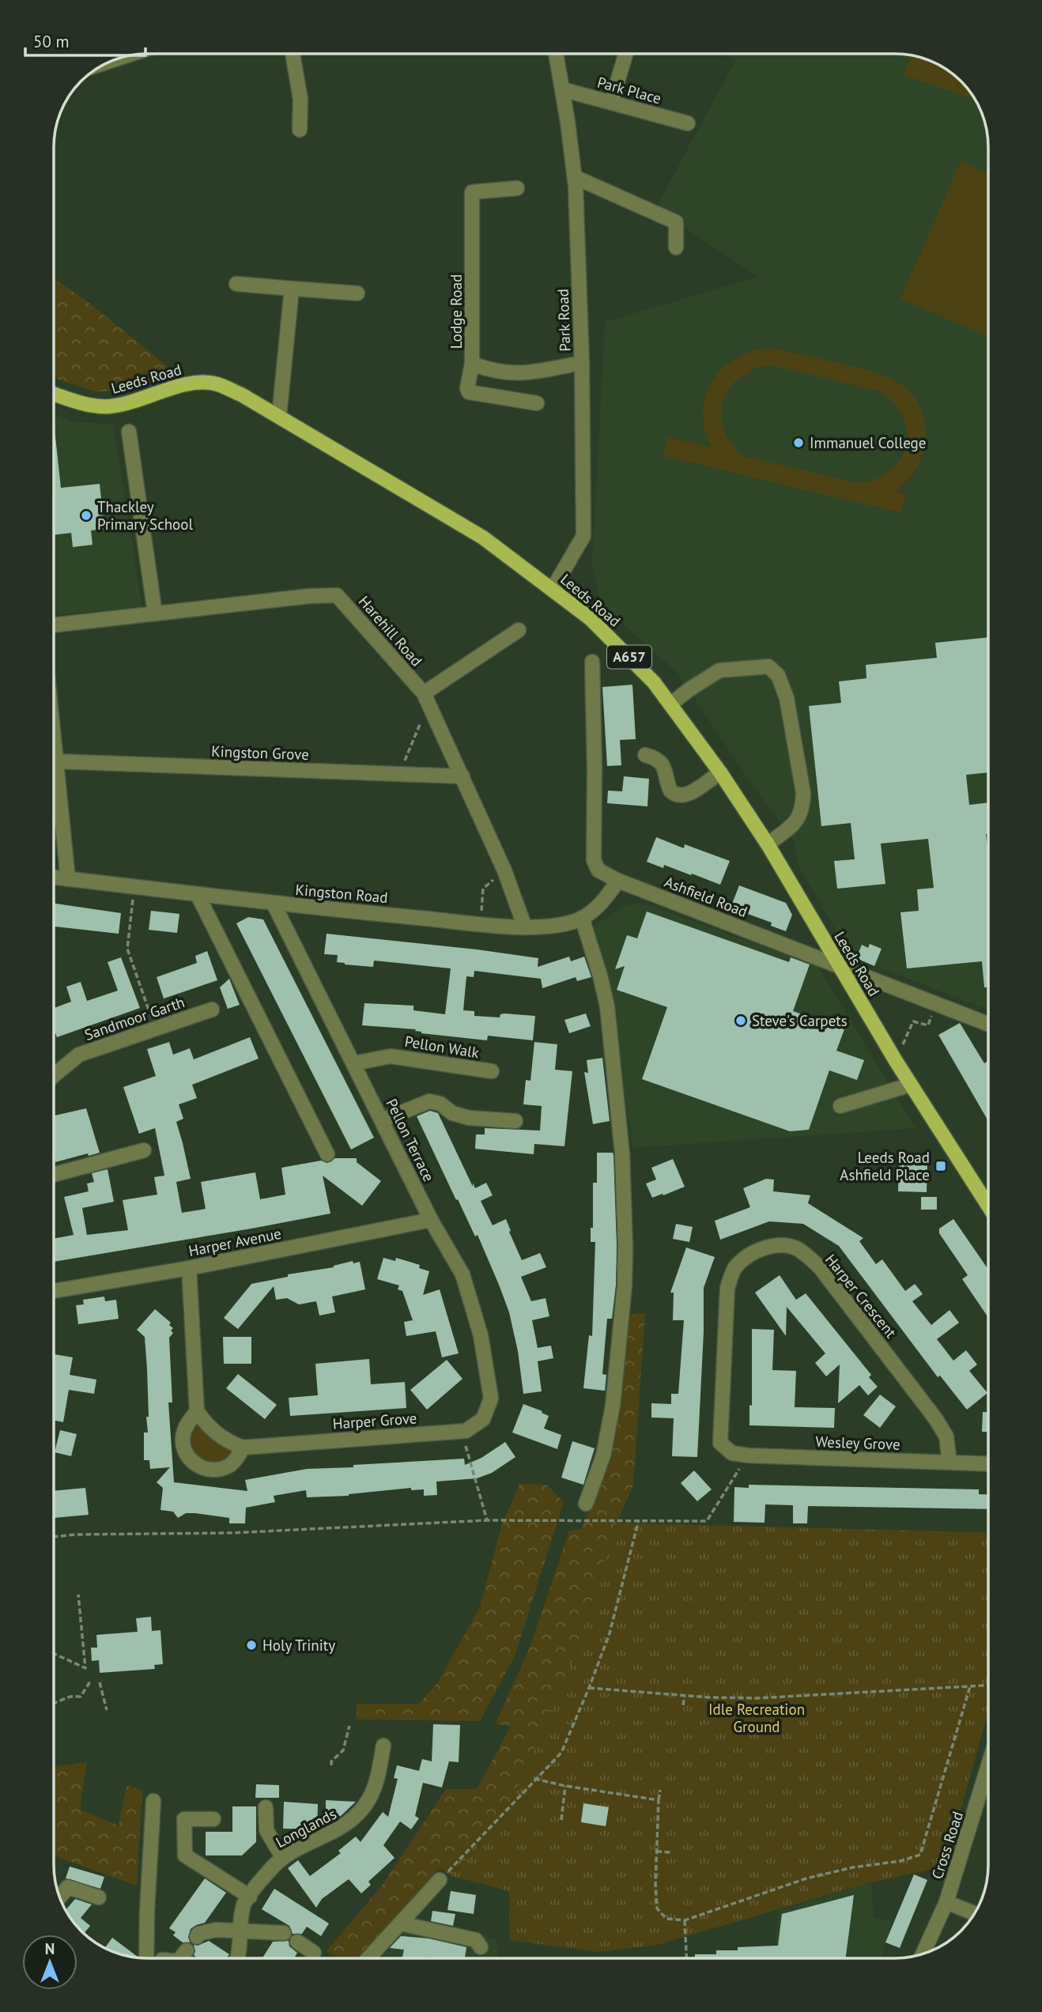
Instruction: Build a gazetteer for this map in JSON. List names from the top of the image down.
{
  "streets": {
    "main road": ["Leeds Road", "A657"],
    "street": [
      "Park Place",
      "Lodge Road",
      "Park Road",
      "Harehill Road",
      "Kingston Grove",
      "Kingston Road",
      "Ashfield Road",
      "Sandmoor Garth",
      "Pellon Walk",
      "Pellon Terrace",
      "Harper Avenue",
      "Harper Crescent",
      "Harper Grove",
      "Wesley Grove",
      "Longlands",
      "Cross Road"
    ]
  },
  "crossings": [
    ["Park Place", "Park Road"],
    ["Lodge Road", "Park Road"],
    ["Park Road", "Leeds Road"],
    ["Leeds Road", "Ashfield Road"],
    ["Harehill Road", "Kingston Grove"],
    ["Harehill Road", "Kingston Road"],
    ["Kingston Road", "Ashfield Road"],
    ["Kingston Road", "Pellon Terrace"],
    ["Pellon Walk", "Pellon Terrace"],
    ["Pellon Terrace", "Harper Avenue"],
    ["Pellon Terrace", "Harper Grove"],
    ["Harper Crescent", "Wesley Grove"]
  ],
  "parks": ["Idle Recreation Ground"],
  "places": {
    "other": [
      "Immanuel College",
      "Thackley Primary School",
      "Steve's Carpets",
      "Holy Trinity"
    ],
    "transit": ["Leeds Road Ashfield Place"]
  },
  "scale_bar": "50 m",
  "north": "top"
}
